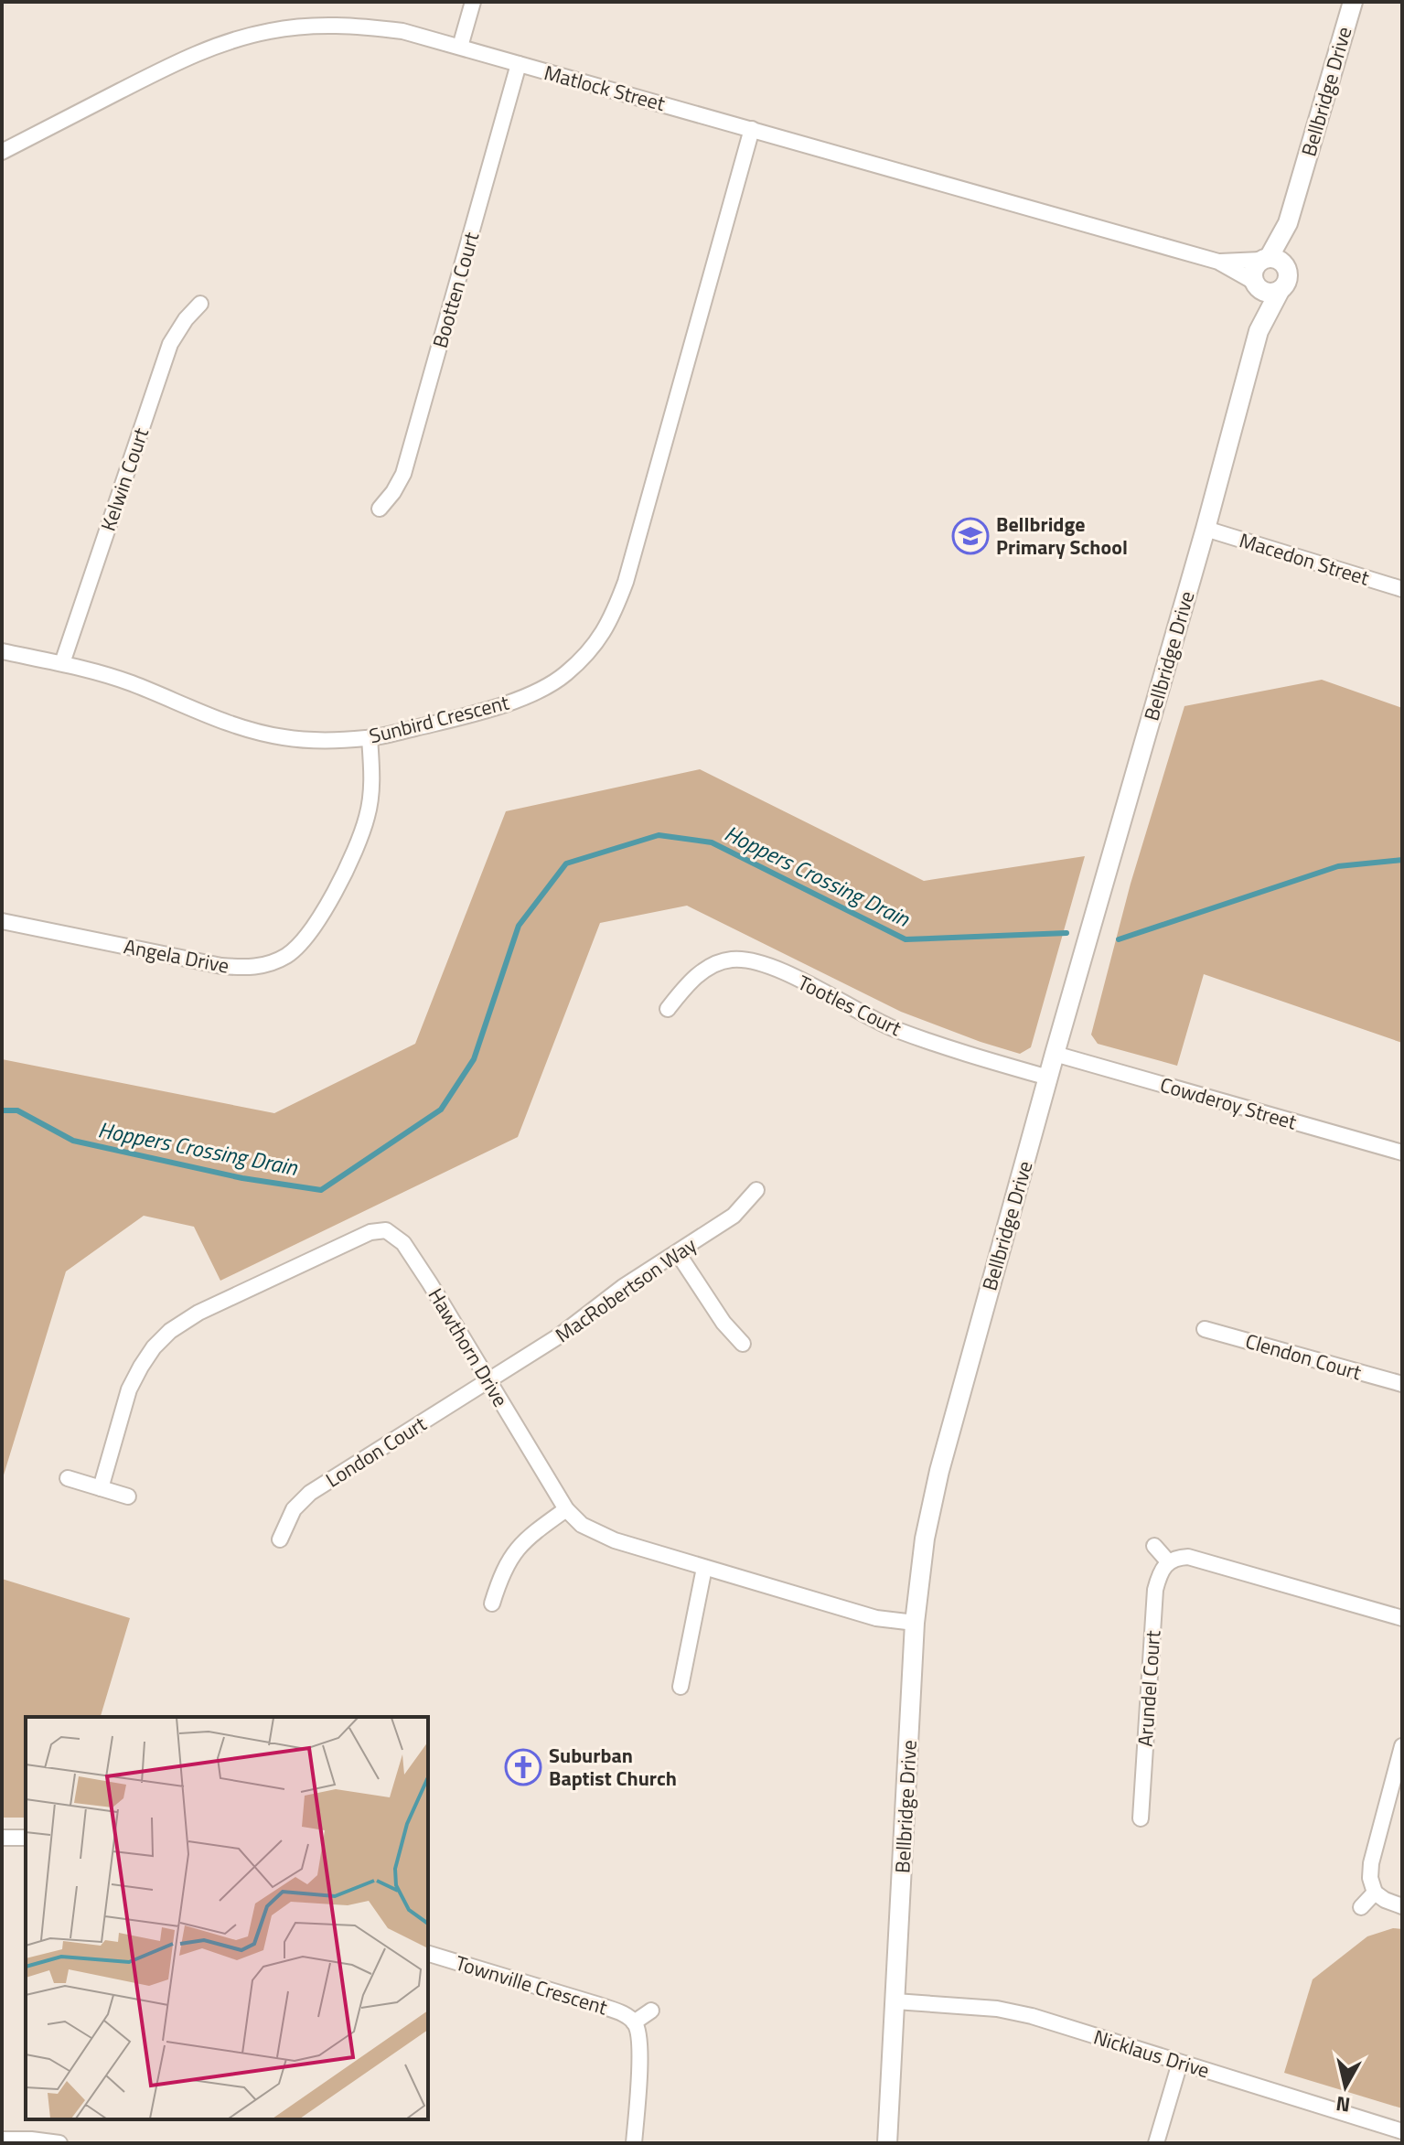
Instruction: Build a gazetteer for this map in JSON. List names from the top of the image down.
{
  "streets": {
    "street": [
      "Matlock Street",
      "Bellbridge Drive",
      "Bootten Court",
      "Kelwin Court",
      "Macedon Street",
      "Sunbird Crescent",
      "Angela Drive",
      "Tootles Court",
      "Cowderoy Street",
      "MacRobertson Way",
      "Hawthorn Drive",
      "Clendon Court",
      "London Court",
      "Arundel Court",
      "Townville Crescent",
      "Nicklaus Drive"
    ]
  },
  "crossings": [
    ["Matlock Street", "Bellbridge Drive"],
    ["Matlock Street", "Bootten Court"],
    ["Matlock Street", "Sunbird Crescent"],
    ["Bellbridge Drive", "Macedon Street"],
    ["Bellbridge Drive", "Tootles Court"],
    ["Bellbridge Drive", "Cowderoy Street"],
    ["Bellbridge Drive", "Hawthorn Drive"],
    ["Bellbridge Drive", "Nicklaus Drive"],
    ["Kelwin Court", "Sunbird Crescent"],
    ["Sunbird Crescent", "Angela Drive"],
    ["MacRobertson Way", "Hawthorn Drive"],
    ["MacRobertson Way", "London Court"],
    ["Hawthorn Drive", "London Court"]
  ],
  "water": ["Hoppers Crossing Drain"],
  "places": {
    "school or university": ["Bellbridge Primary School"],
    "church": ["Suburban Baptist Church"]
  },
  "north": "bottom"
}
